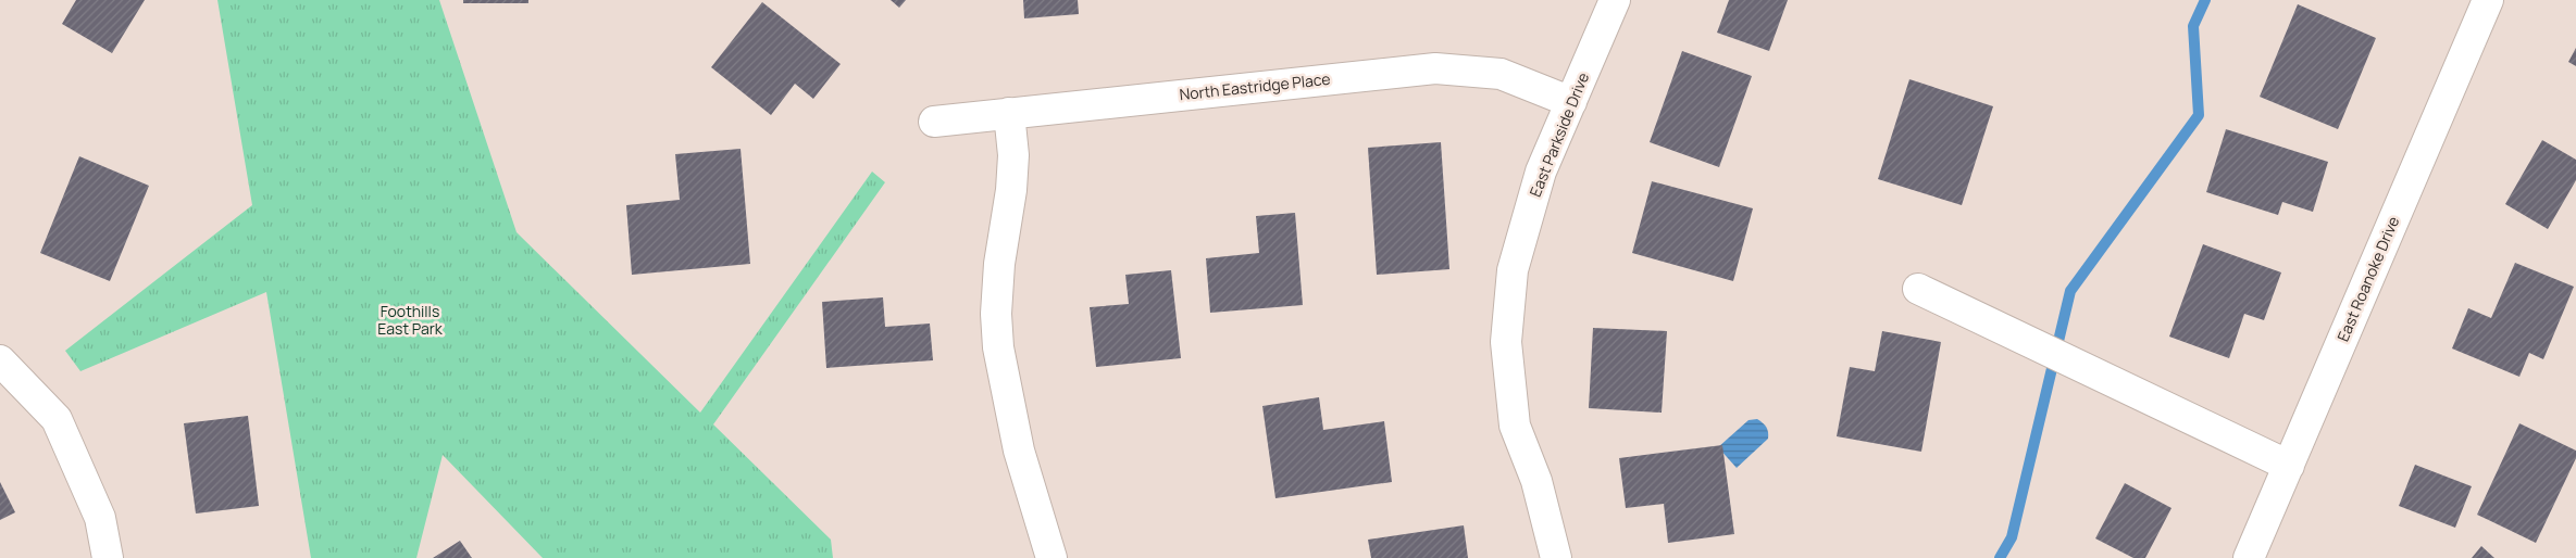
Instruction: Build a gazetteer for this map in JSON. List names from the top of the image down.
{
  "streets": {
    "street": ["North Eastridge Place", "East Parkside Drive", "East Roanoke Drive"]
  },
  "crossings": [
    ["North Eastridge Place", "East Parkside Drive"]
  ],
  "parks": ["Foothills East Park"]
}
